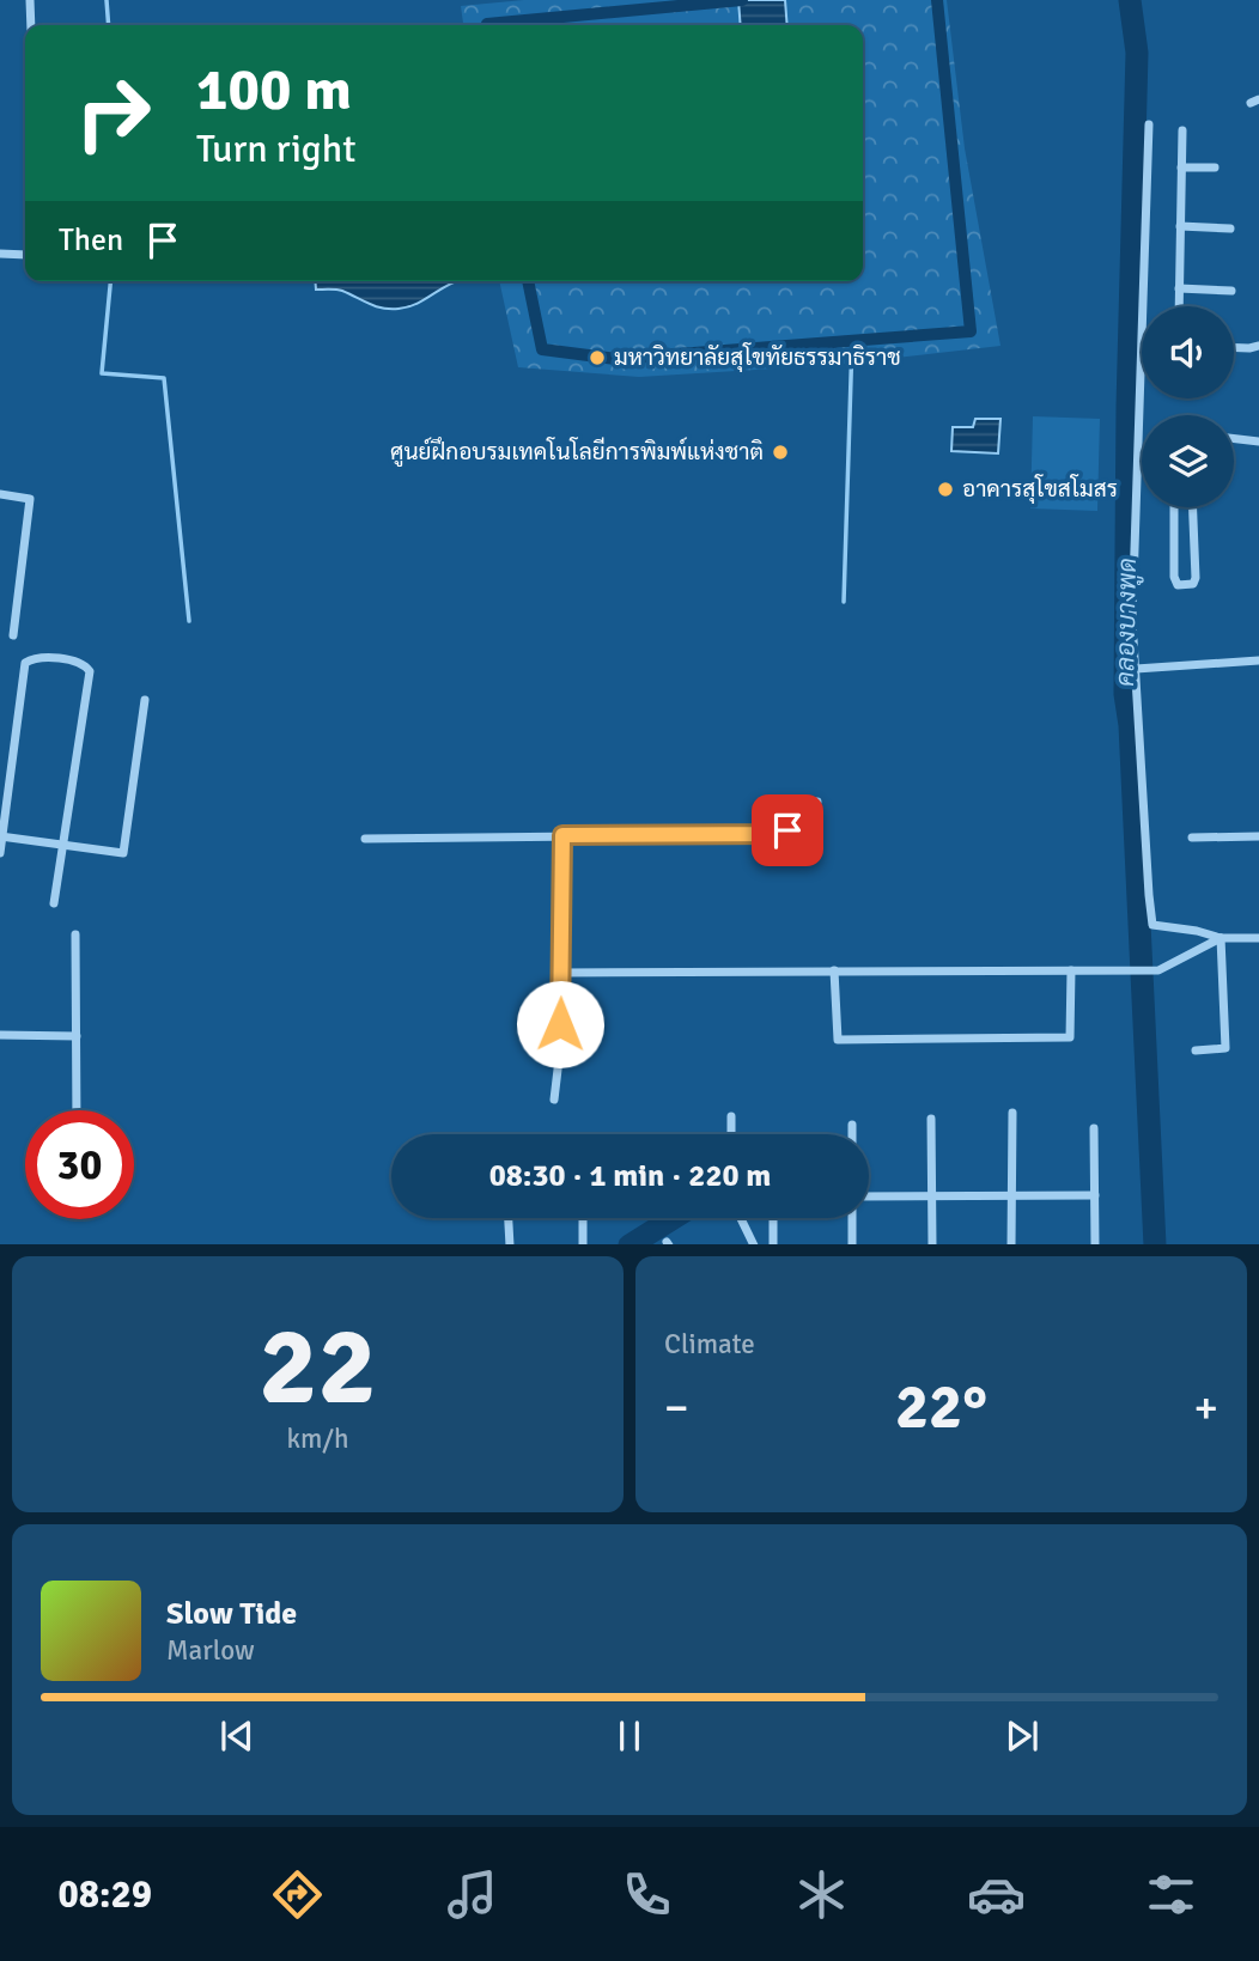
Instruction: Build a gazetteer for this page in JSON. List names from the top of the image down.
{
  "water": ["คลองบางพูด"],
  "places": ["มหาวิทยาลัยสุโขทัยธรรมาธิราช", "ศูนย์ฝึกอบรมเทคโนโลยีการพิมพ์แห่งชาติ", "อาคารสุโขสโมสร"],
  "page": {
    "turn": ["100 m", "Turn right"],
    "then": "Then",
    "limit": "30",
    "trip": "08:30 · 1 min · 220 m",
    "tile": [
      ["22", "km/h"],
      "Climate"
    ],
    "heat": ["−", "22°", "+"],
    "song": ["Slow Tide", "Marlow"],
    "tabs": "08:29"
  }
}
